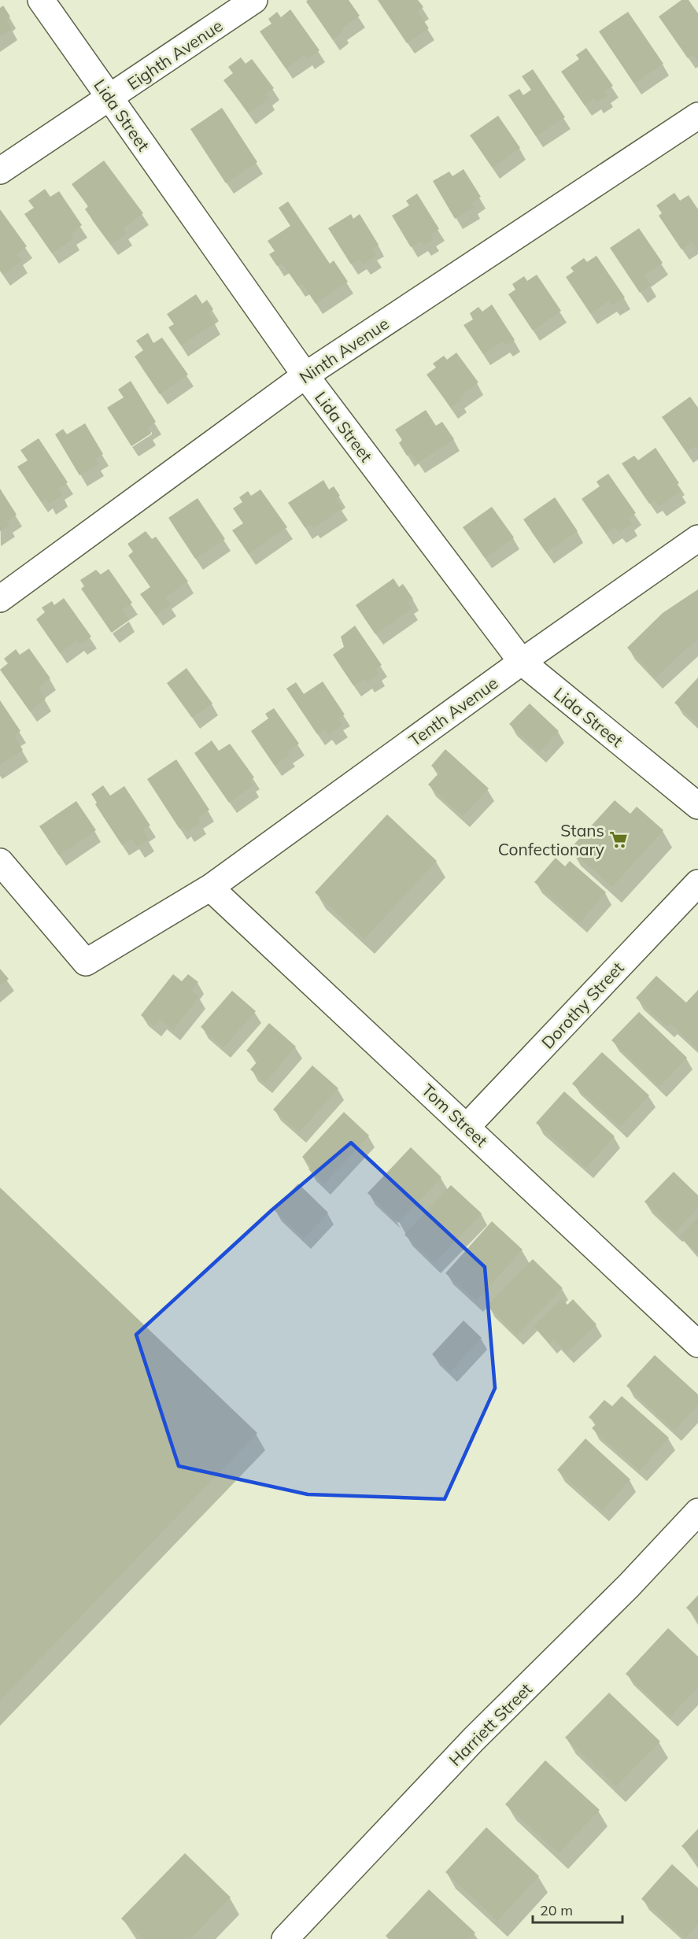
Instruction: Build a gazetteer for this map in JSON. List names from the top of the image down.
{
  "streets": {
    "street": [
      "Eighth Avenue",
      "Lida Street",
      "Ninth Avenue",
      "Tenth Avenue",
      "Dorothy Street",
      "Tom Street",
      "Harriett Street"
    ]
  },
  "crossings": [
    ["Eighth Avenue", "Lida Street"],
    ["Lida Street", "Ninth Avenue"],
    ["Lida Street", "Tenth Avenue"],
    ["Tenth Avenue", "Tom Street"],
    ["Dorothy Street", "Tom Street"]
  ],
  "places": {
    "supermarket": ["Stans Confectionary"]
  },
  "scale_bar": "20 m"
}
